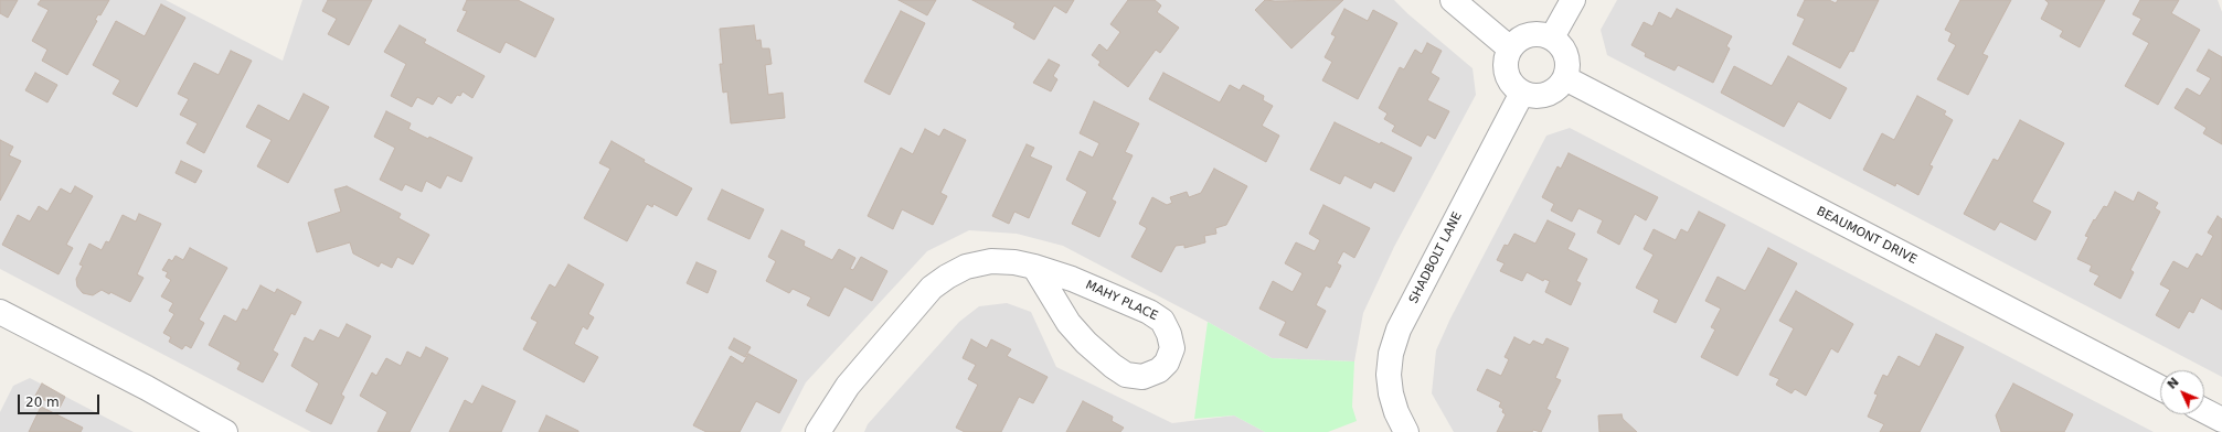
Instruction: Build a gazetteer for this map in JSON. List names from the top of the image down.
{
  "streets": {
    "street": ["BEAUMONT DRIVE", "SHADBOLT LANE", "MAHY PLACE"]
  },
  "crossings": [
    ["BEAUMONT DRIVE", "SHADBOLT LANE"]
  ],
  "scale_bar": "20 m",
  "north": "top left"
}
